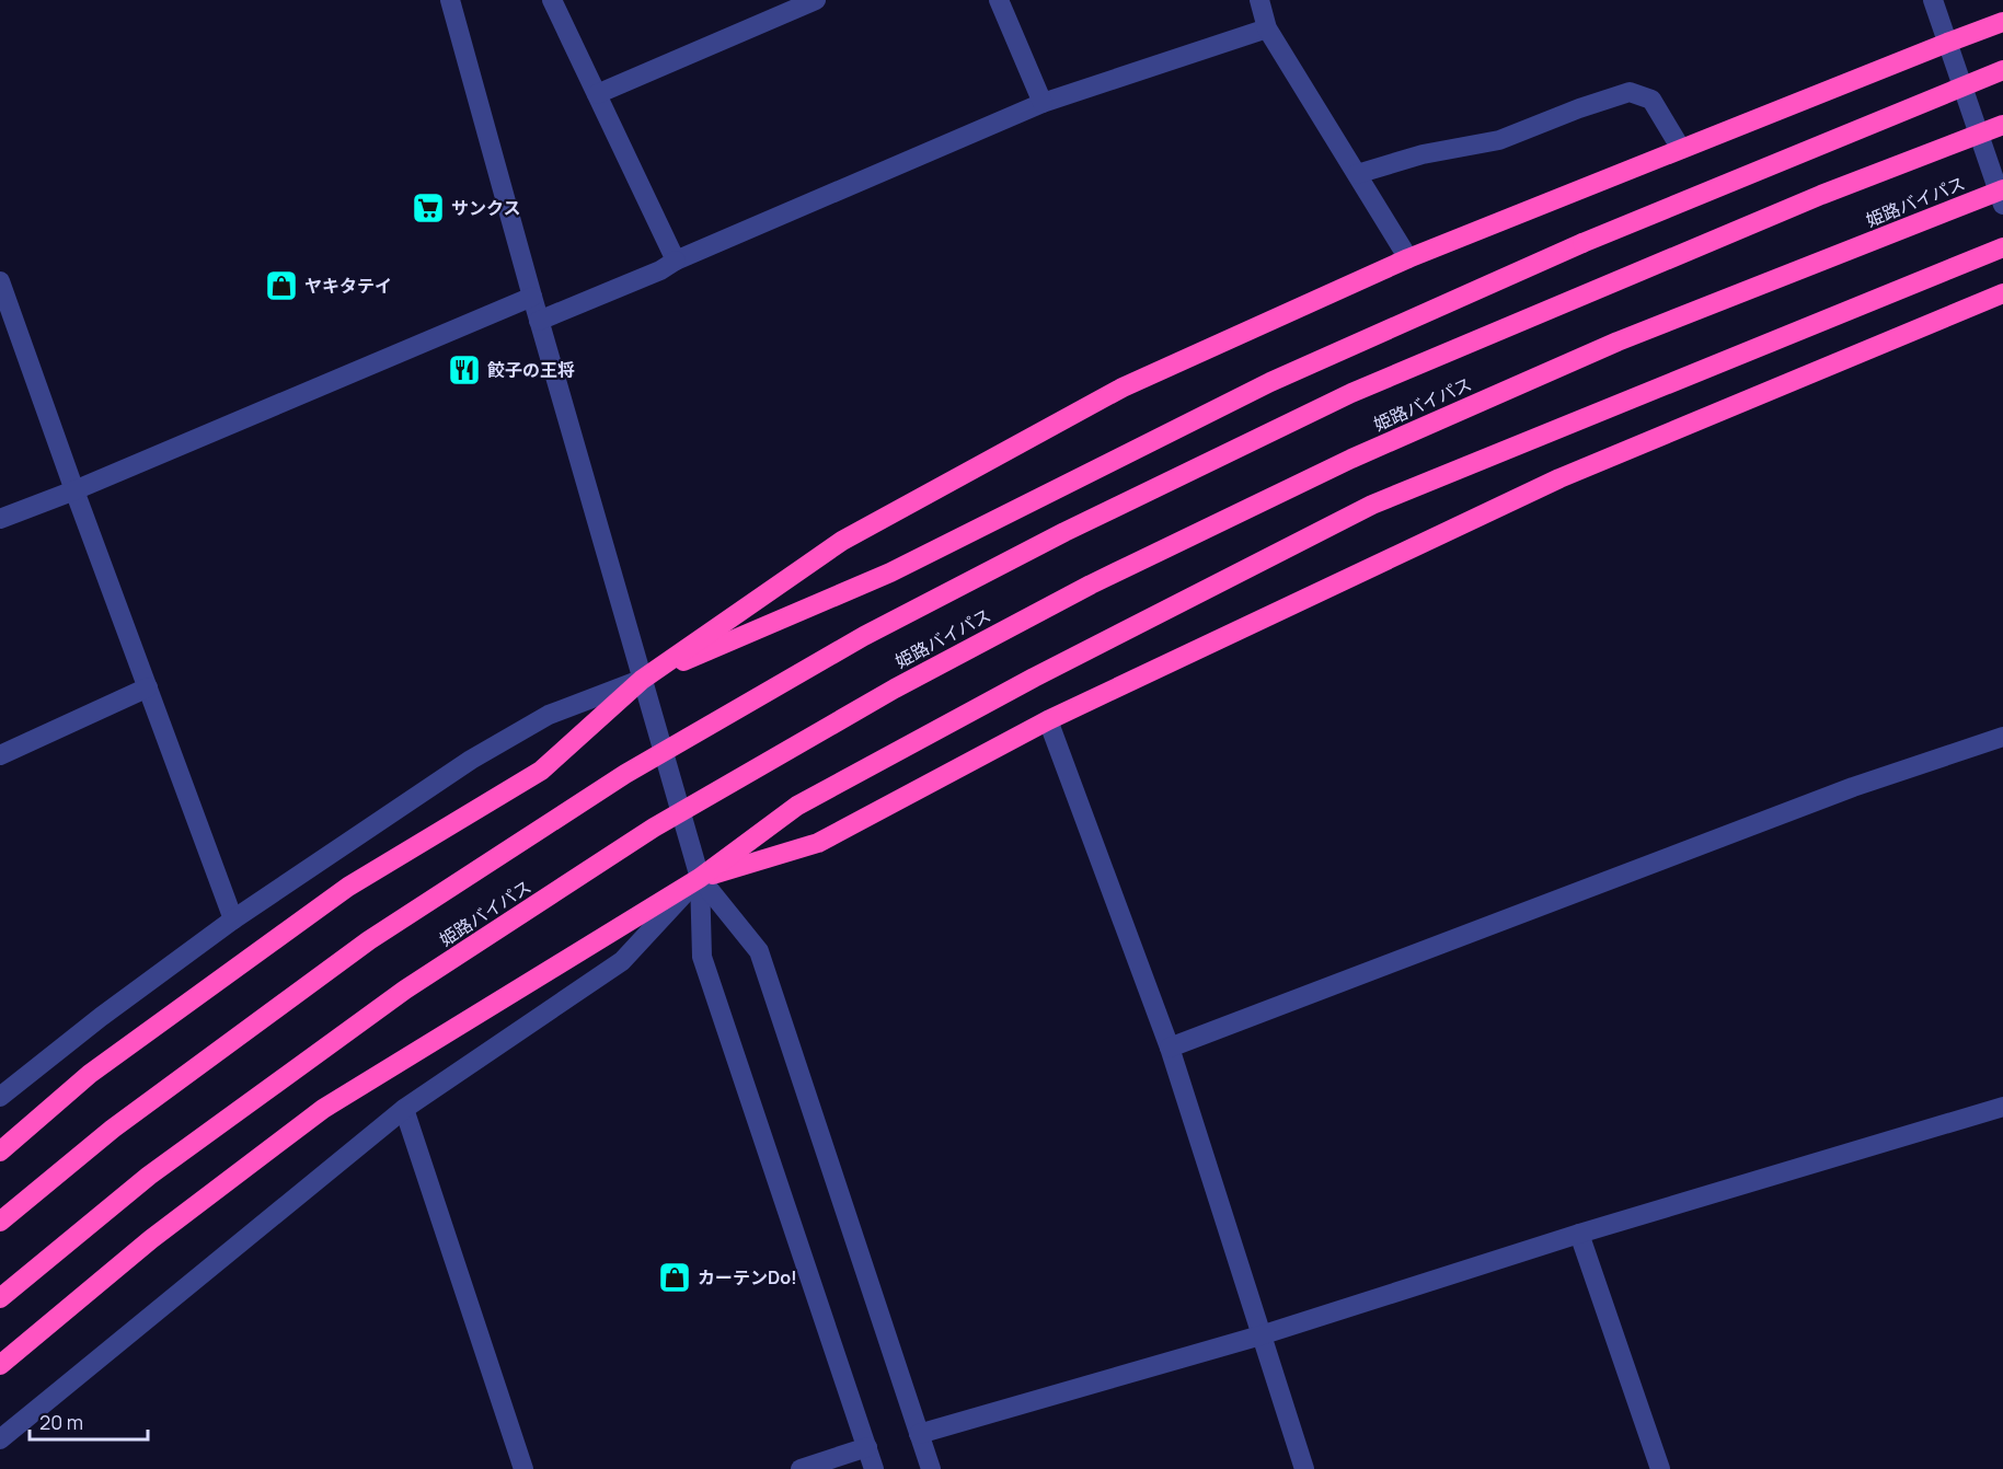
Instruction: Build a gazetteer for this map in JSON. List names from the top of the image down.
{
  "streets": {
    "highway": ["姫路バイパス"]
  },
  "places": {
    "supermarket": ["サンクス"],
    "shop": ["ヤキタテイ", "カーテンDo!"],
    "restaurant": ["餃子の王将"]
  },
  "scale_bar": "20 m"
}
